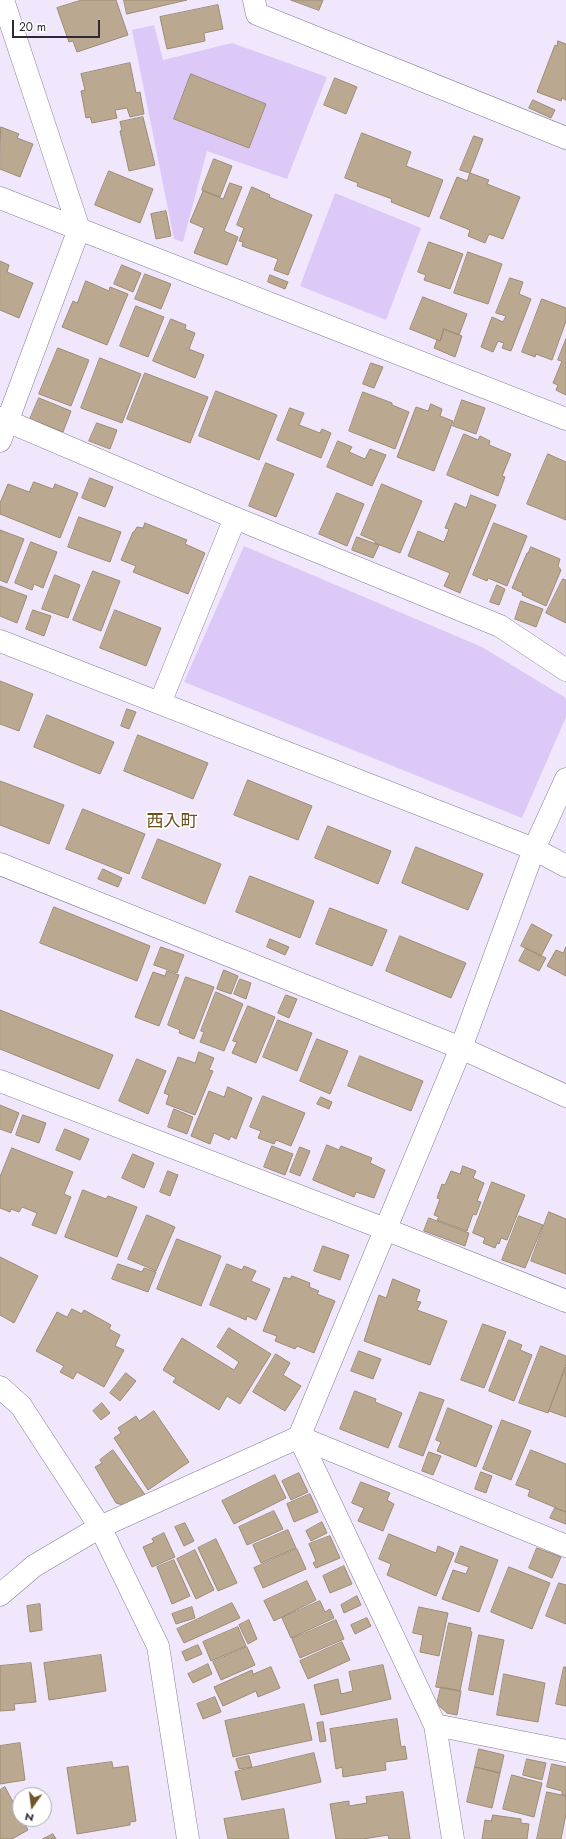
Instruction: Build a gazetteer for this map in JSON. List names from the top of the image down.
{
  "districts": ["西入町"],
  "scale_bar": "20 m",
  "north": "bottom"
}
